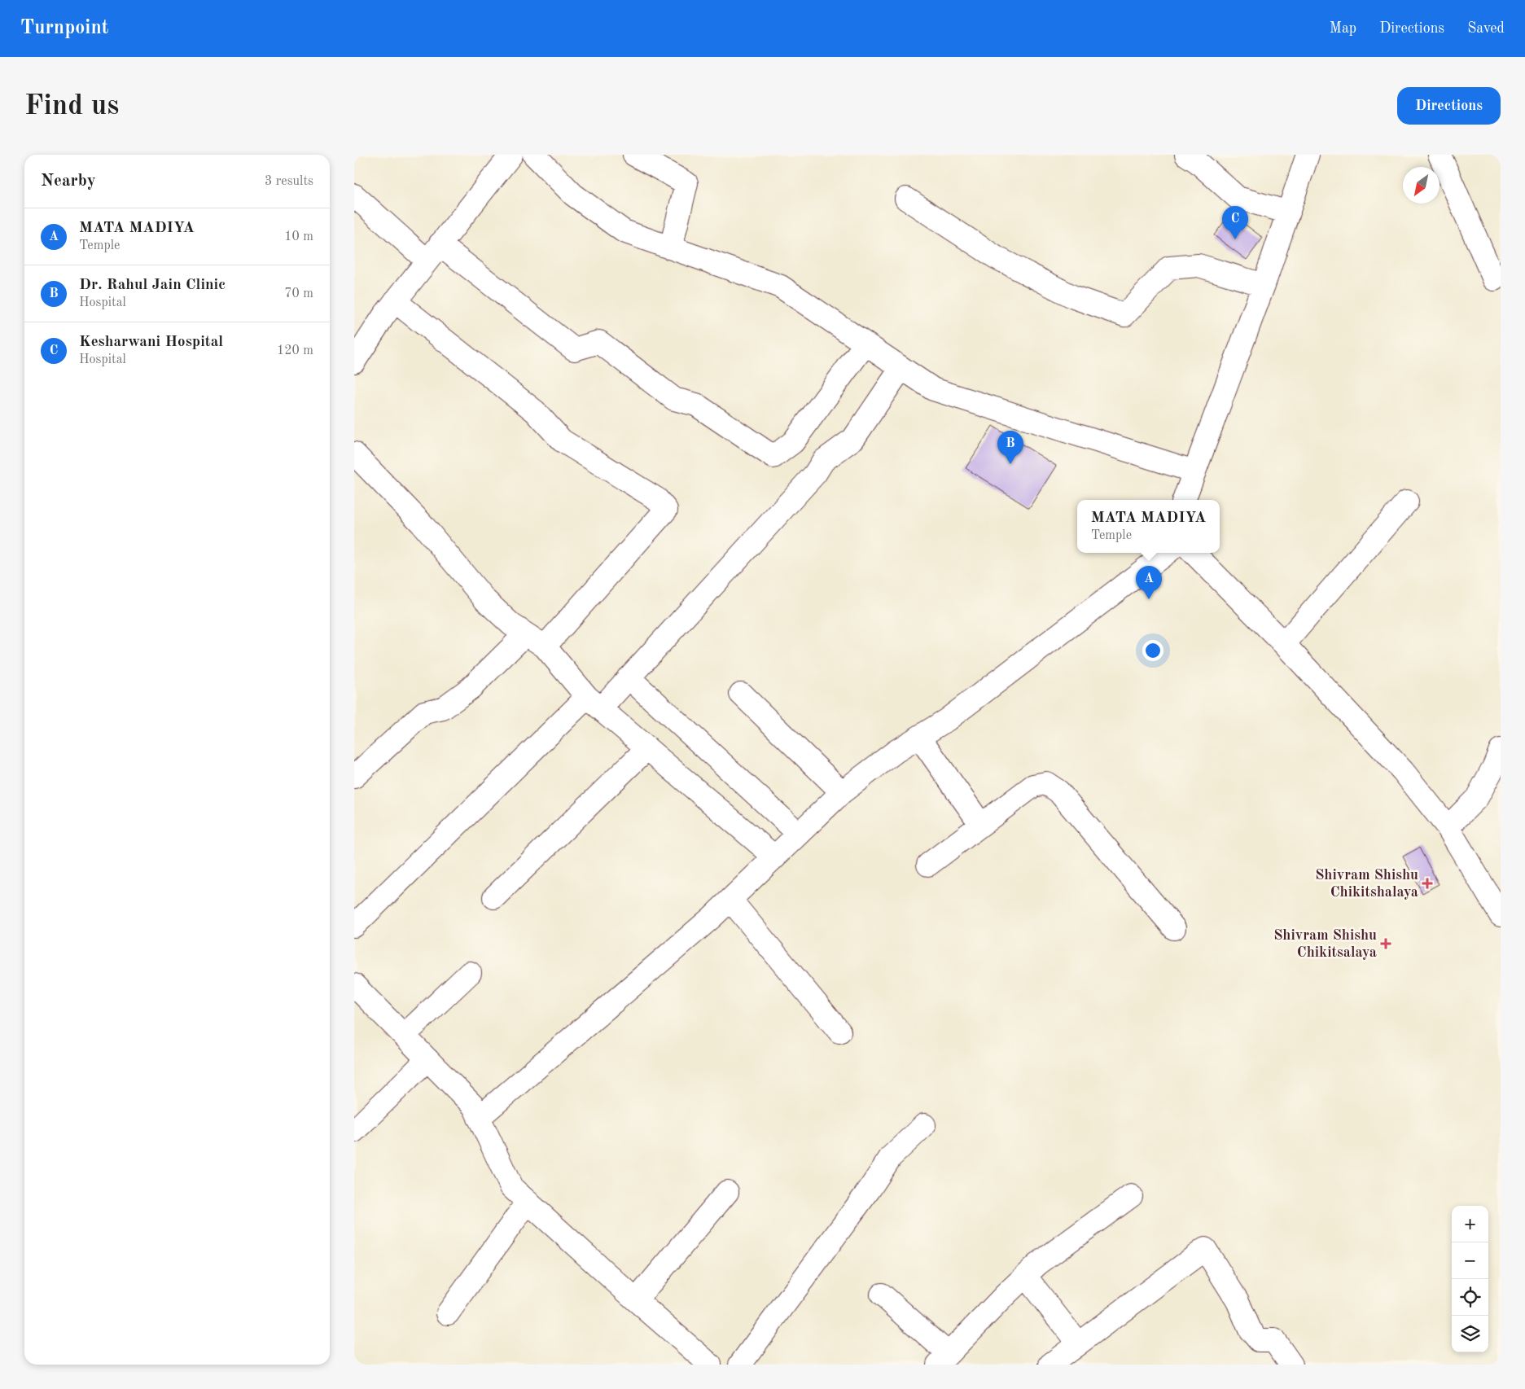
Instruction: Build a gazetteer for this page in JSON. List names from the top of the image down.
{
  "places": {
    "health": ["Shivram Shishu Chikitshalaya", "Shivram Shishu Chikitsalaya"]
  },
  "north": "bottom left",
  "page": {
    "header": "Turnpoint",
    "nav": ["Map", "Directions", "Saved"],
    "buttons": "Directions",
    "title": "Find us",
    "heading": ["Nearby", "3 results"],
    "pins": ["C", "B", "A"],
    "list": [
      {
        "mark": "A",
        "name": "MATA MADIYA",
        "note": "Temple",
        "value": "10 m"
      },
      {
        "mark": "B",
        "name": "Dr. Rahul Jain Clinic",
        "note": "Hospital",
        "value": "70 m"
      },
      {
        "mark": "C",
        "name": "Kesharwani Hospital",
        "note": "Hospital",
        "value": "120 m"
      }
    ],
    "popup": ["MATA MADIYA", "Temple"],
    "map_buttons": ["+", "−"]
  }
}
